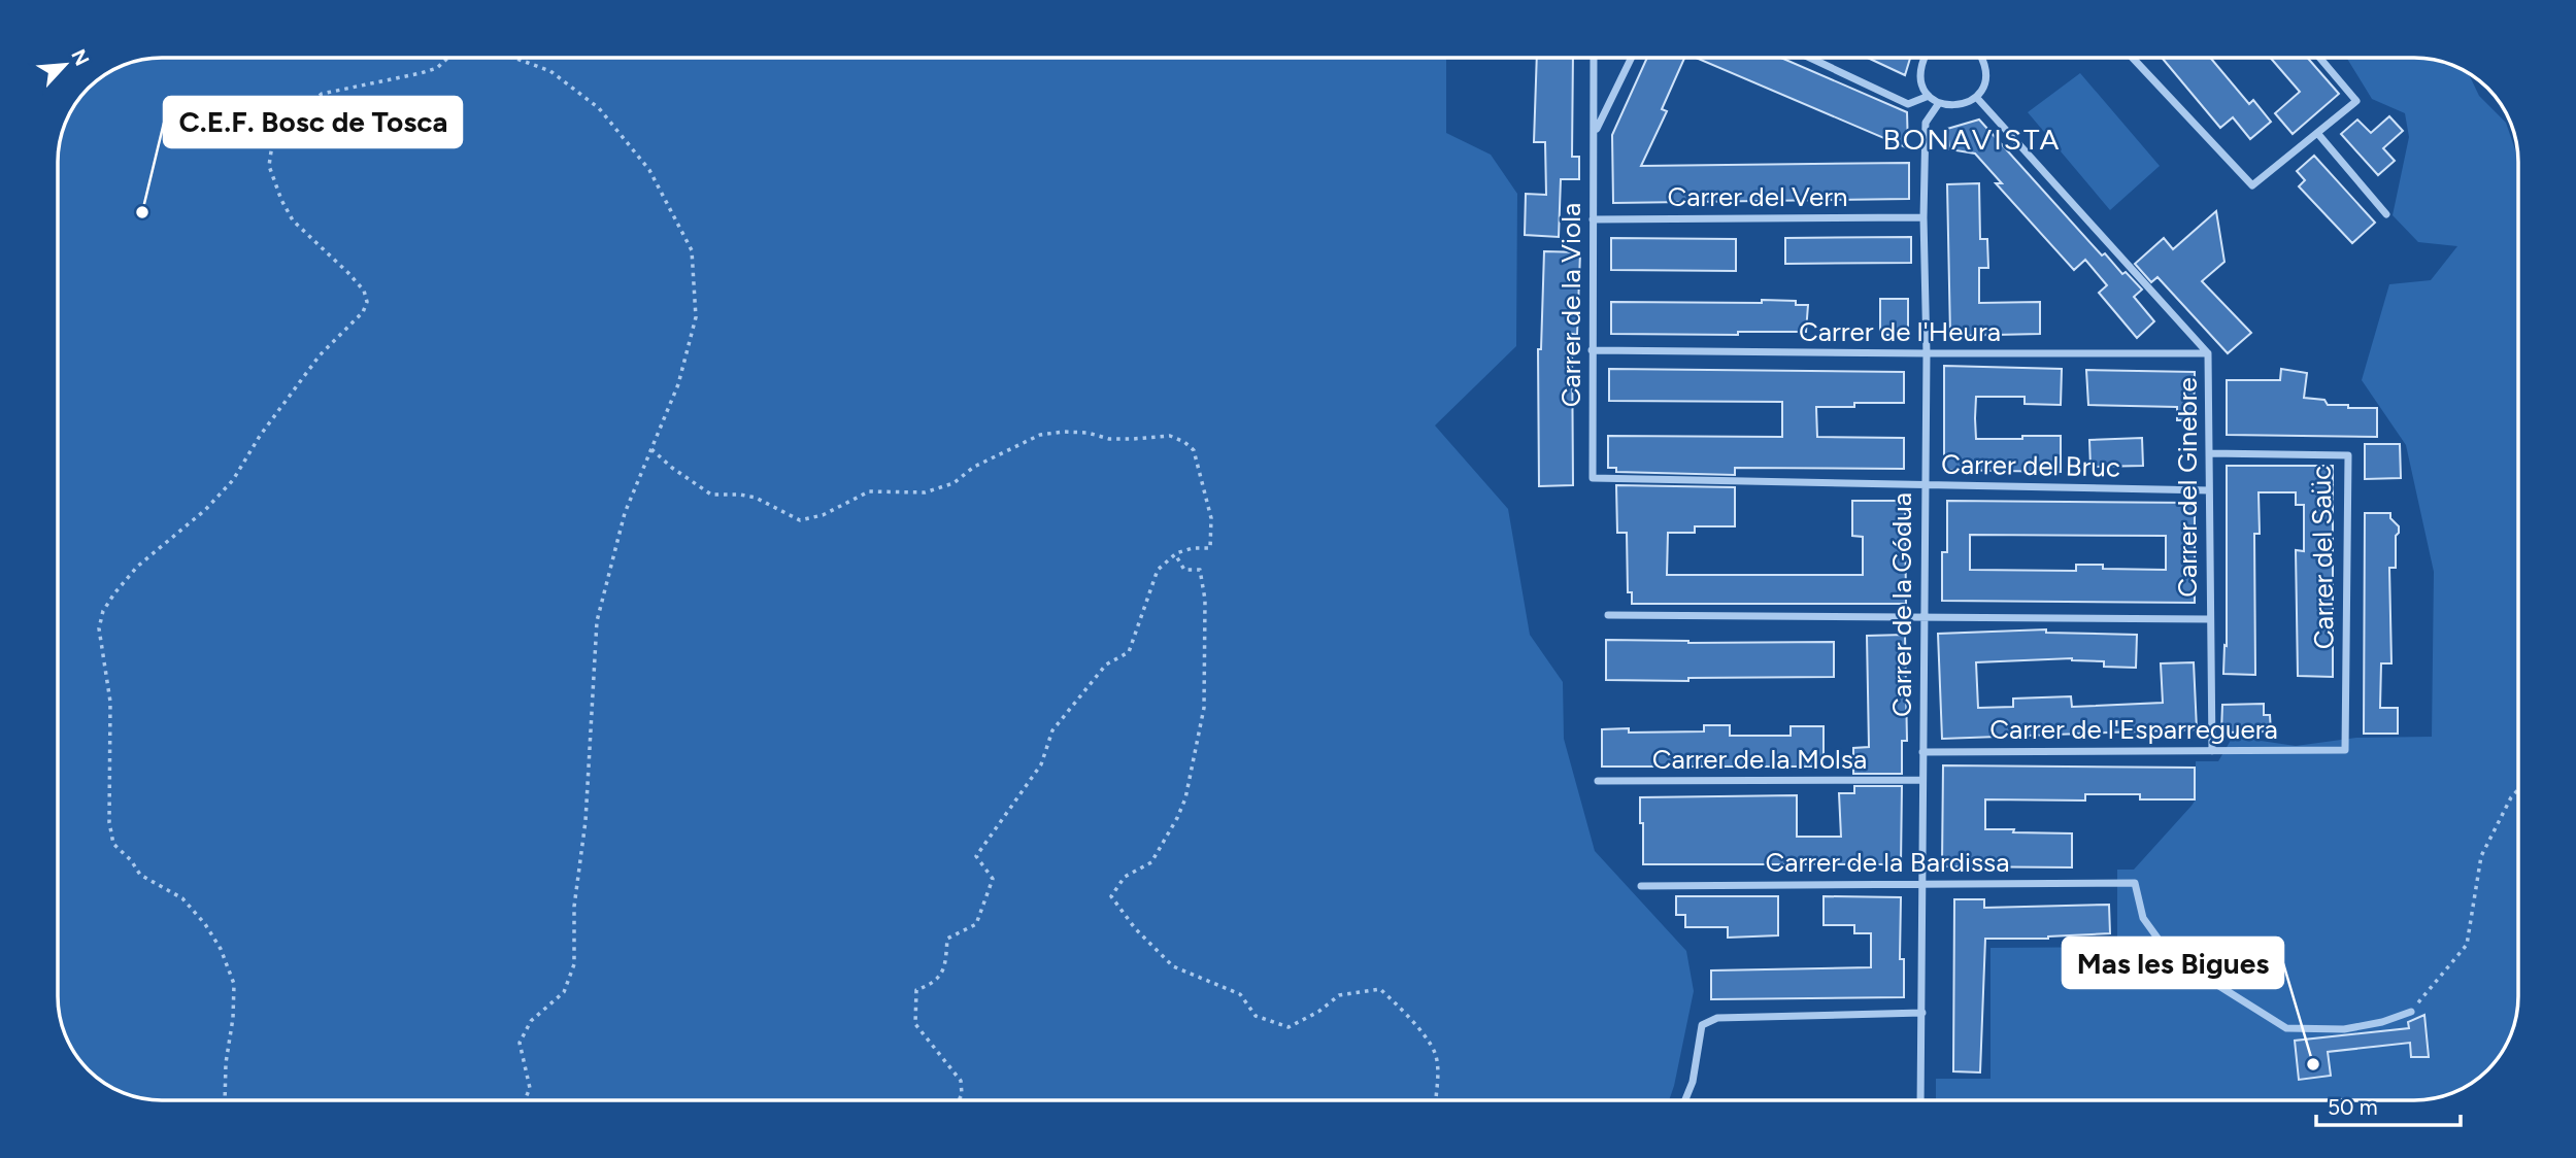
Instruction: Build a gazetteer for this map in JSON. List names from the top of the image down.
{
  "streets": {
    "street": [
      "Carrer del Vern",
      "Carrer de la Viola",
      "Carrer de l'Heura",
      "Carrer del Bruc",
      "Carrer del Ginebre",
      "Carrer del Saüc",
      "Carrer de la Gódua",
      "Carrer de l'Esparreguera",
      "Carrer de la Molsa",
      "Carrer de la Bardissa"
    ]
  },
  "crossings": [
    ["Carrer del Vern", "Carrer de la Viola"],
    ["Carrer del Vern", "Carrer de la Gódua"],
    ["Carrer de la Viola", "Carrer de l'Heura"],
    ["Carrer de la Viola", "Carrer del Bruc"],
    ["Carrer de l'Heura", "Carrer del Ginebre"],
    ["Carrer de l'Heura", "Carrer de la Gódua"],
    ["Carrer del Bruc", "Carrer del Ginebre"],
    ["Carrer del Bruc", "Carrer de la Gódua"],
    ["Carrer del Ginebre", "Carrer del Saüc"],
    ["Carrer del Ginebre", "Carrer de l'Esparreguera"],
    ["Carrer del Saüc", "Carrer de l'Esparreguera"],
    ["Carrer de la Gódua", "Carrer de l'Esparreguera"],
    ["Carrer de la Gódua", "Carrer de la Molsa"],
    ["Carrer de la Gódua", "Carrer de la Bardissa"]
  ],
  "districts": ["BONAVISTA"],
  "places": ["C.E.F. Bosc de Tosca", "Mas les Bigues"],
  "scale_bar": "50 m",
  "north": "top right"
}
